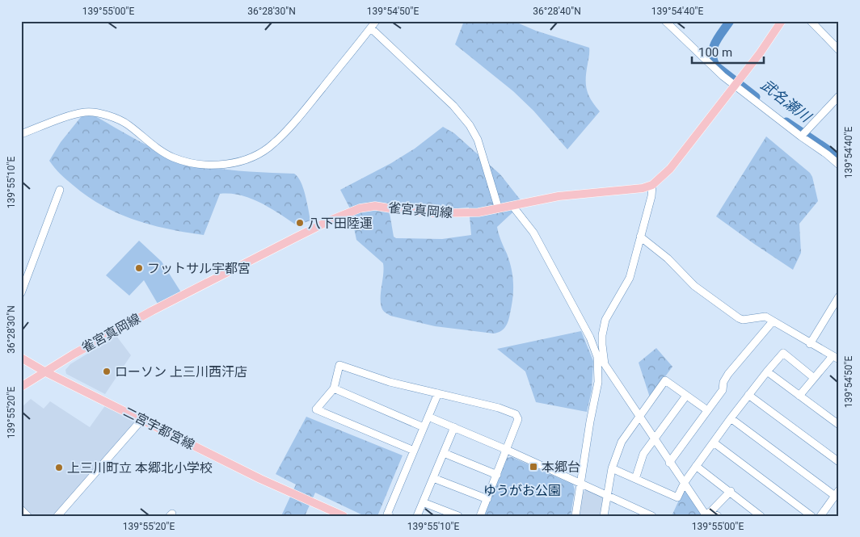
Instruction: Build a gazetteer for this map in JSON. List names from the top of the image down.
{
  "streets": {
    "main road": ["雀宮真岡線", "二宮宇都宮線"]
  },
  "crossings": [
    ["雀宮真岡線", "二宮宇都宮線"]
  ],
  "water": ["武名瀬川"],
  "parks": ["ゆうがお公園"],
  "places": {
    "other": [
      "八下田陸運",
      "フットサル宇都宮",
      "ローソン 上三川西汗店",
      "上三川町立 本郷北小学校"
    ],
    "transit": ["本郷台"]
  },
  "scale_bar": "100 m",
  "coordinates": [
    "139°55'00\"E",
    "36°28'30\"N",
    "139°54'50\"E",
    "36°28'40\"N",
    "139°54'40\"E",
    "139°55'10\"E",
    "139°55'20\"E"
  ]
}
